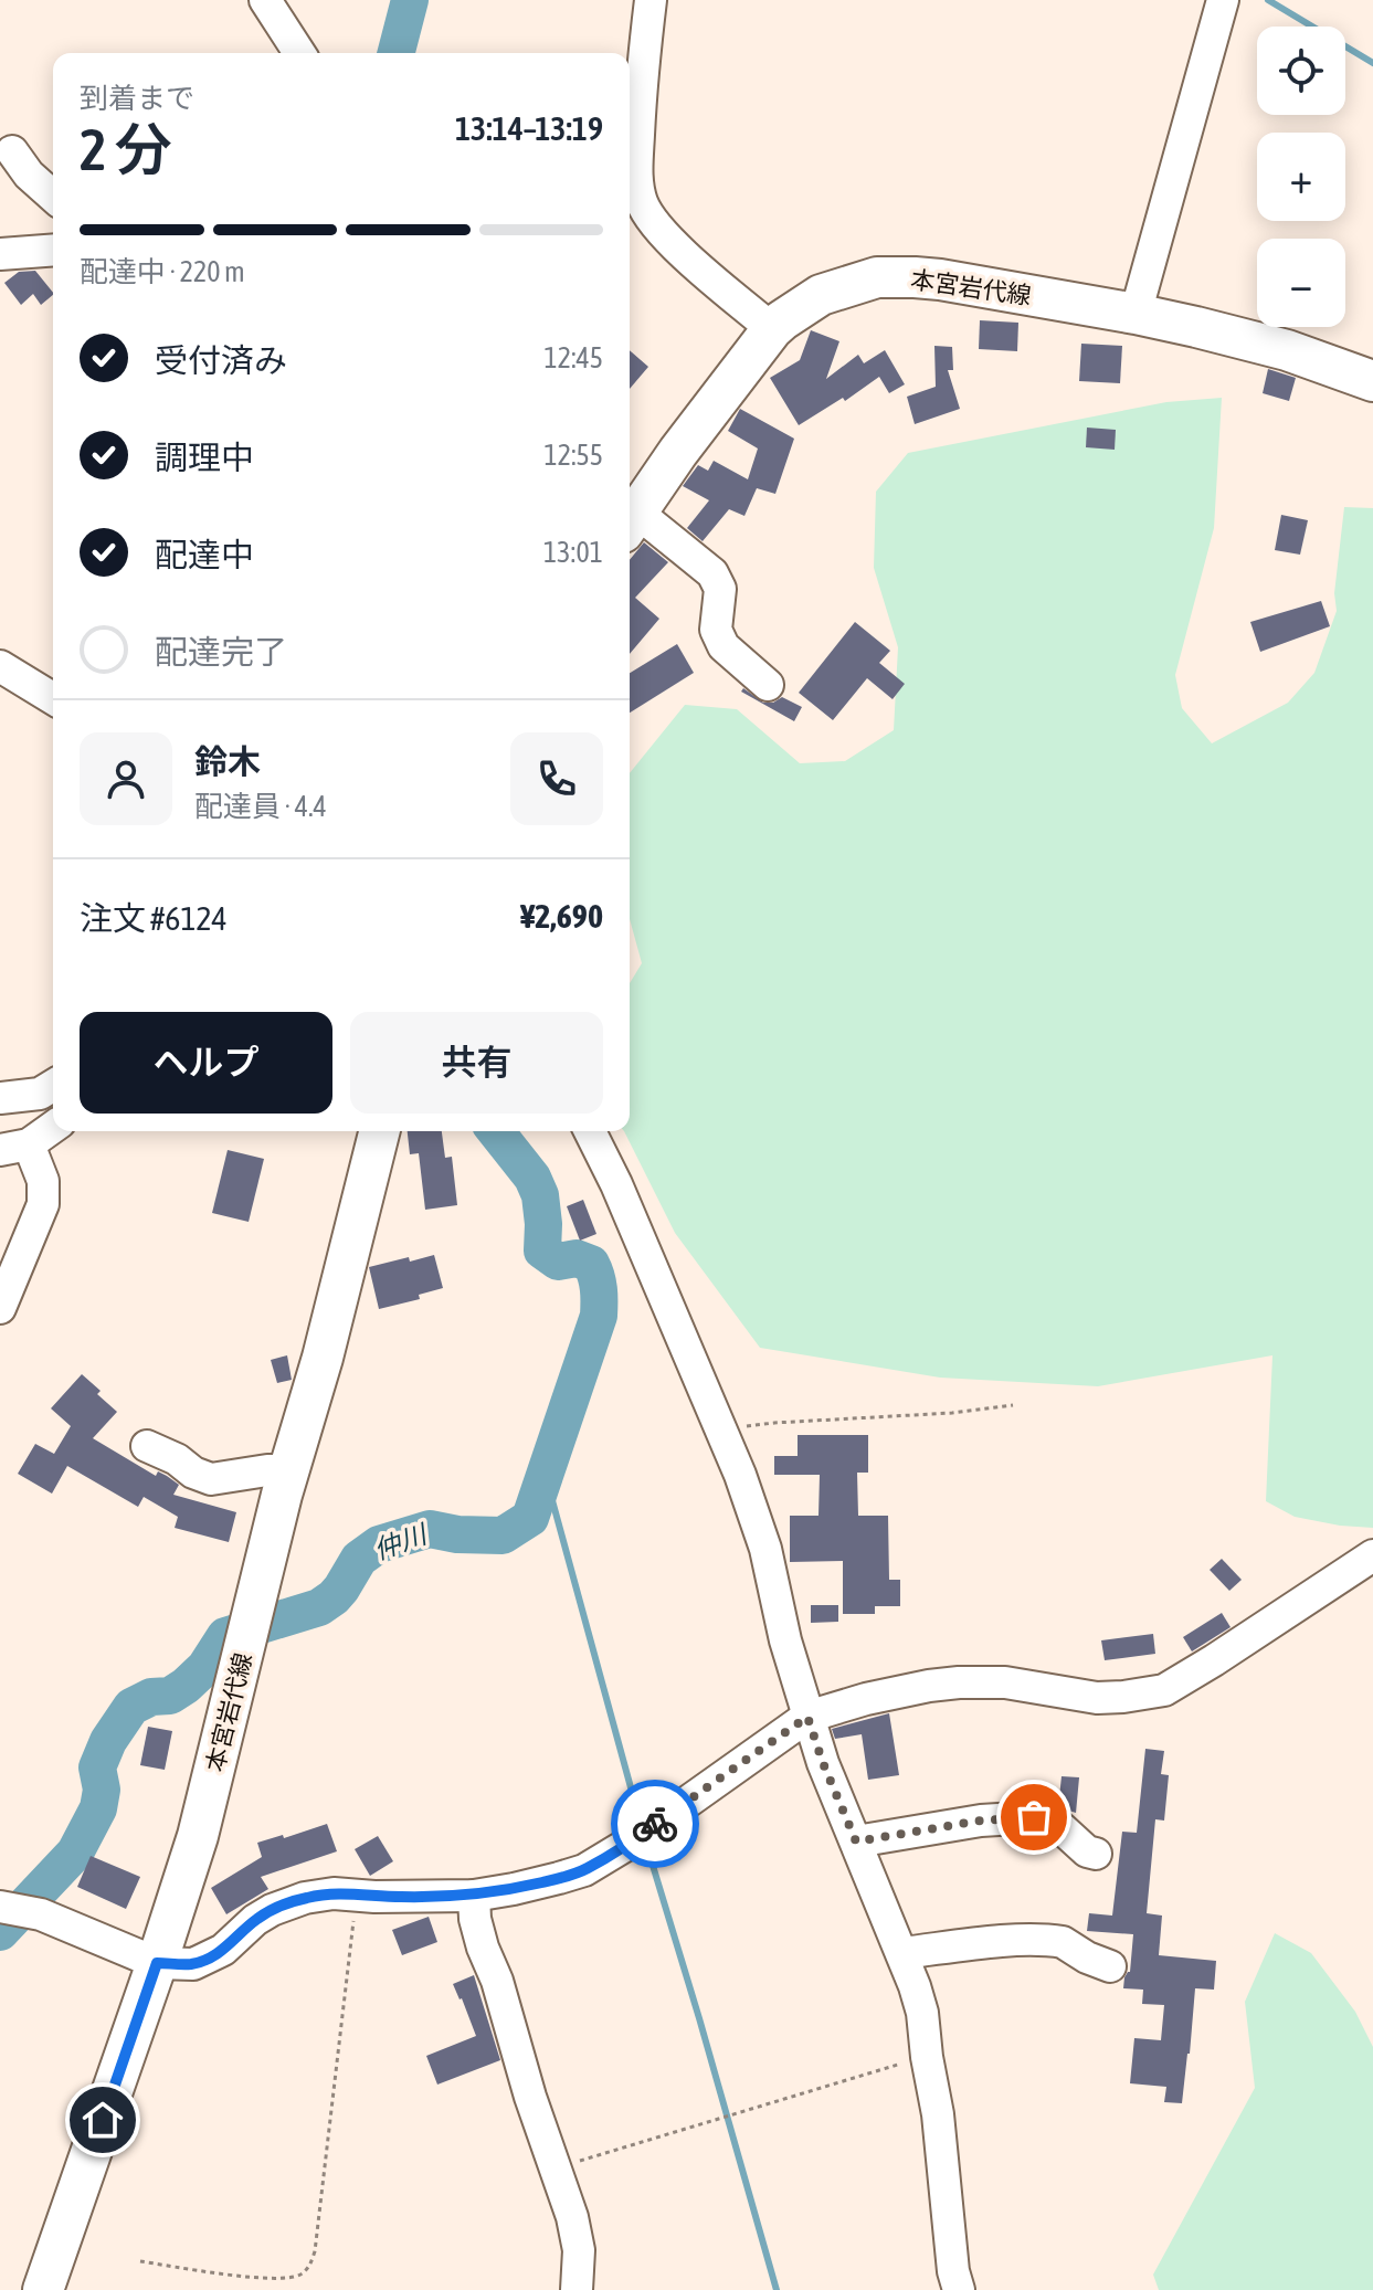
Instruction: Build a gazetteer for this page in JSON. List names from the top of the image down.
{
  "streets": {
    "main road": ["本宮岩代線"]
  },
  "water": ["仲川"],
  "page": {
    "map_buttons": ["+", "−"],
    "heading": ["2 分", "到着まで", "13:14–13:19"],
    "panel": [
      "鈴木",
      "配達員 · 4.4",
      "注文 #6124",
      "¥2,690"
    ],
    "bar": "配達中 · 220 m",
    "list": [
      ["受付済み", "12:45"],
      ["調理中", "12:55"],
      ["配達中", "13:01"],
      "配達完了"
    ],
    "buttons": ["ヘルプ", "共有"]
  }
}
